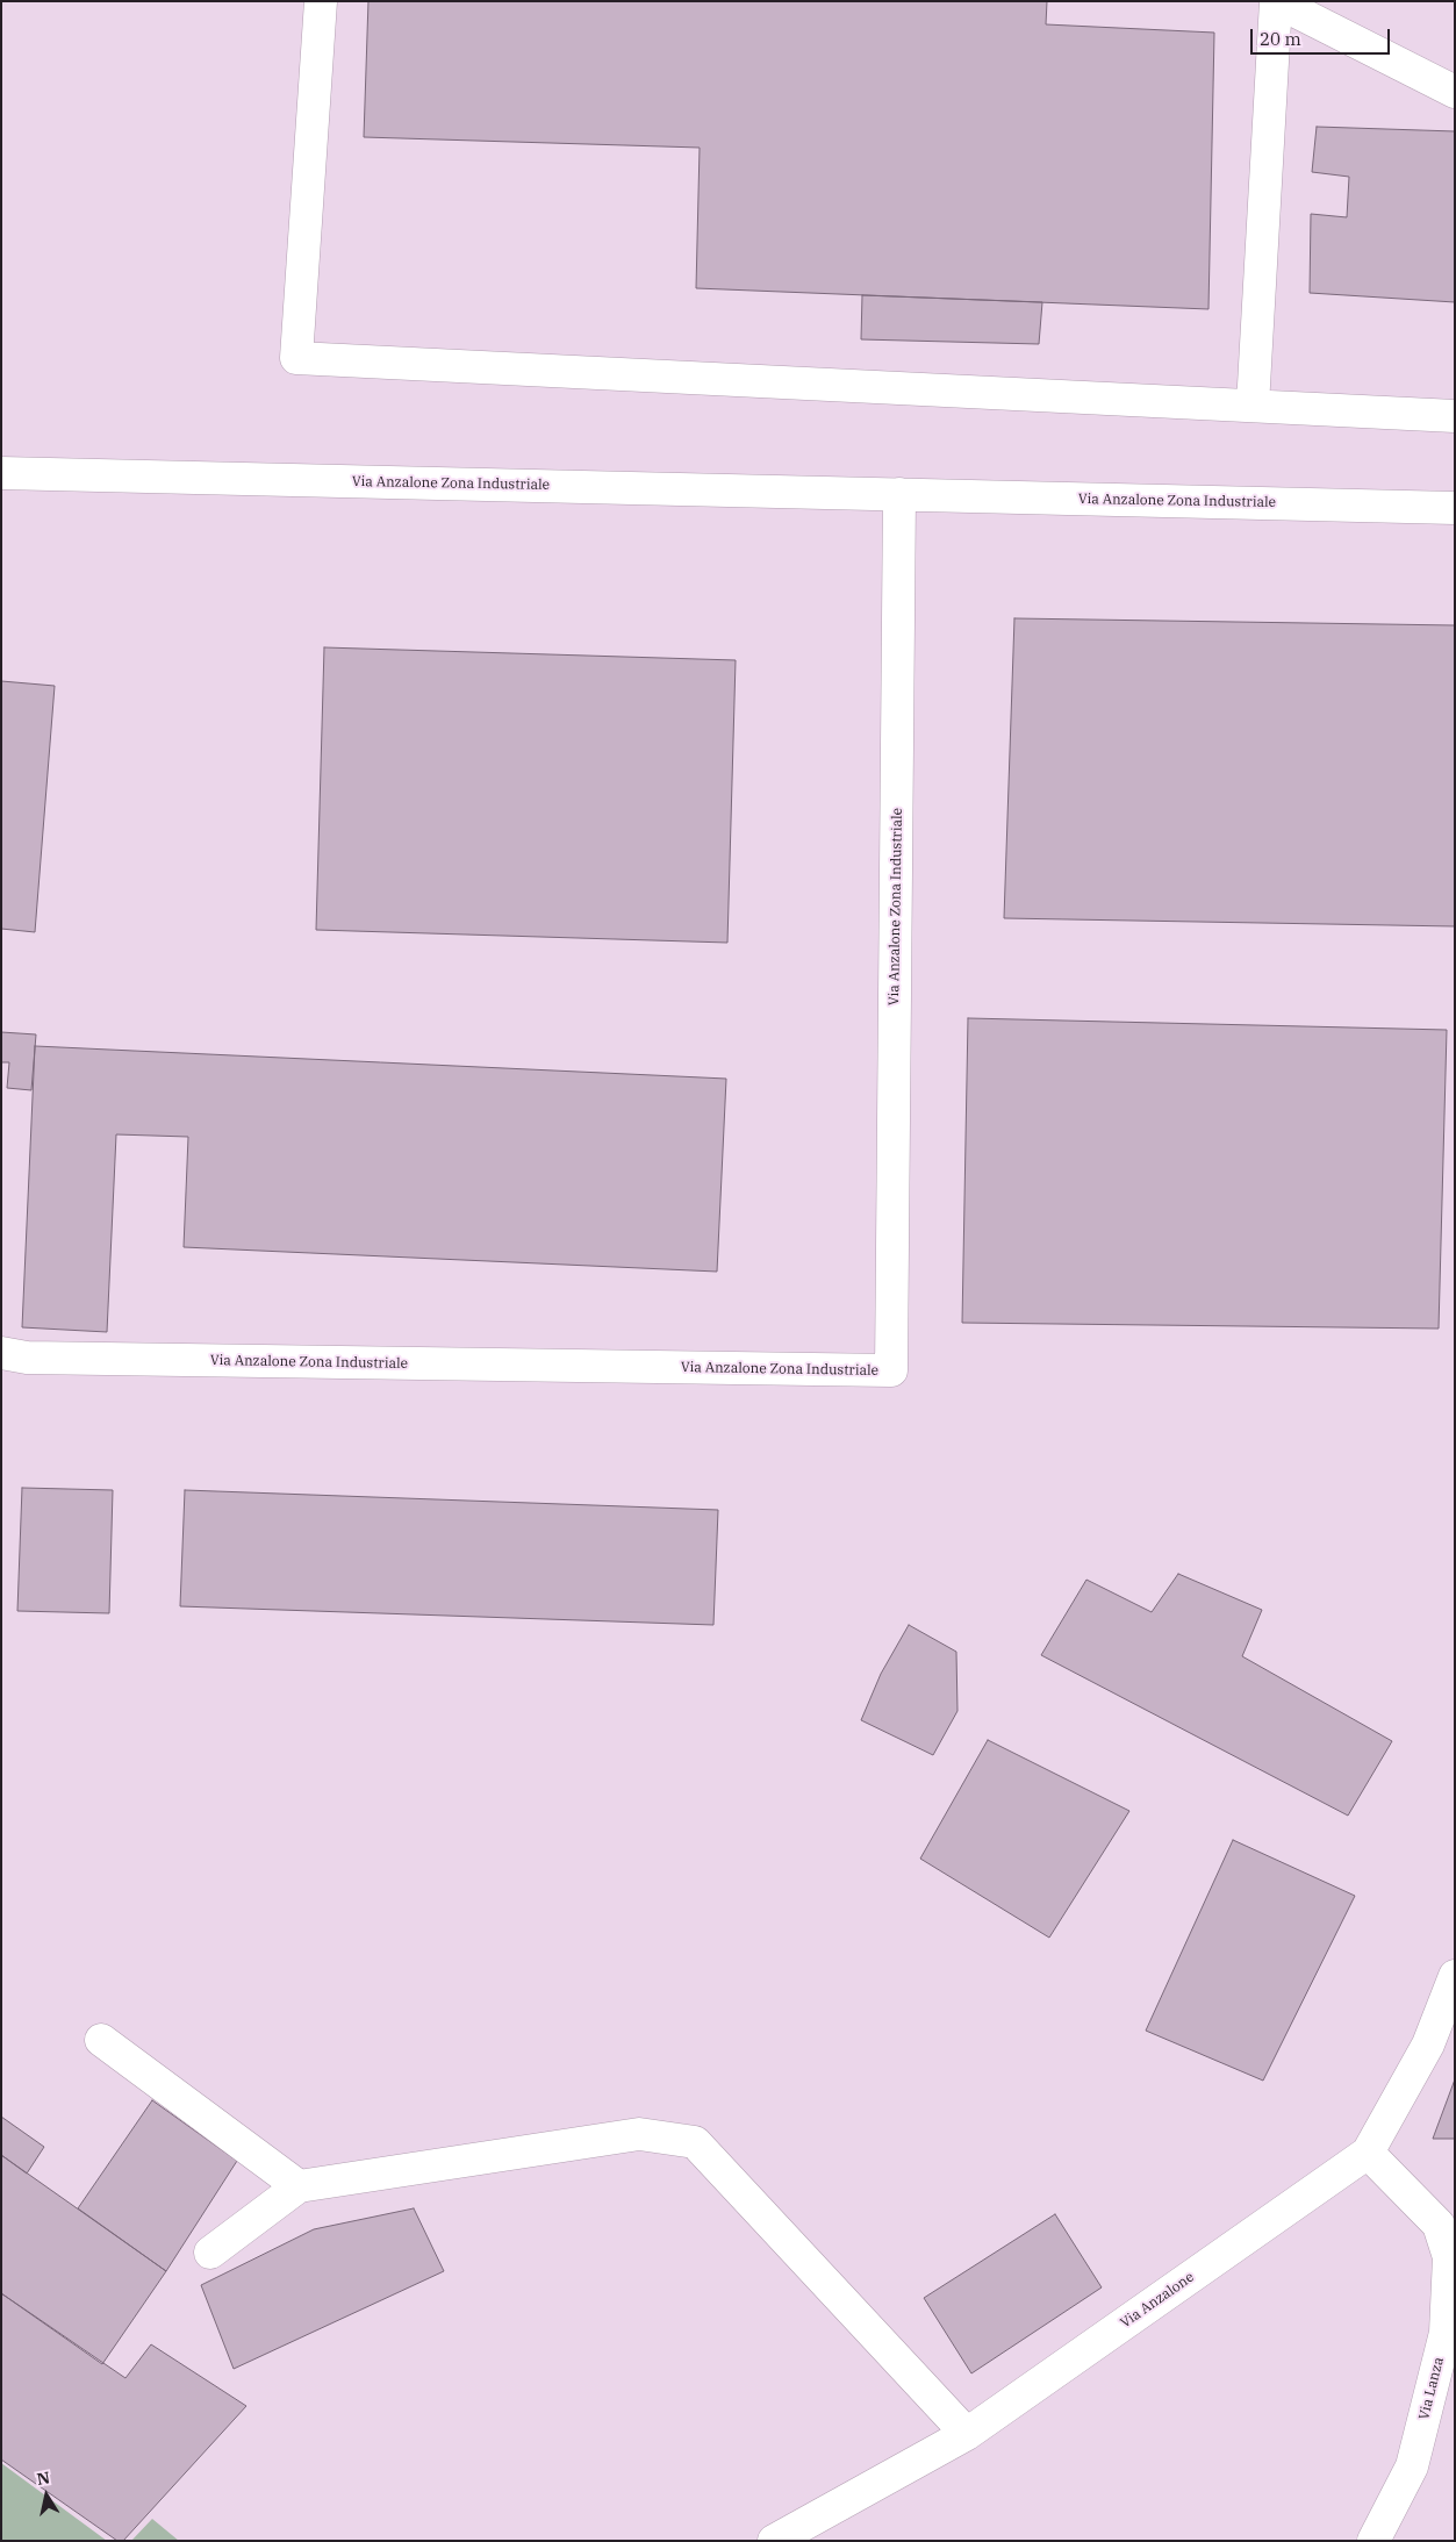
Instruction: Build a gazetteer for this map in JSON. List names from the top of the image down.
{
  "streets": {
    "street": ["Via Anzalone Zona Industriale", "Via Anzalone", "Via Lanza"]
  },
  "crossings": [
    ["Via Anzalone", "Via Lanza"]
  ],
  "scale_bar": "20 m",
  "north": "top"
}
